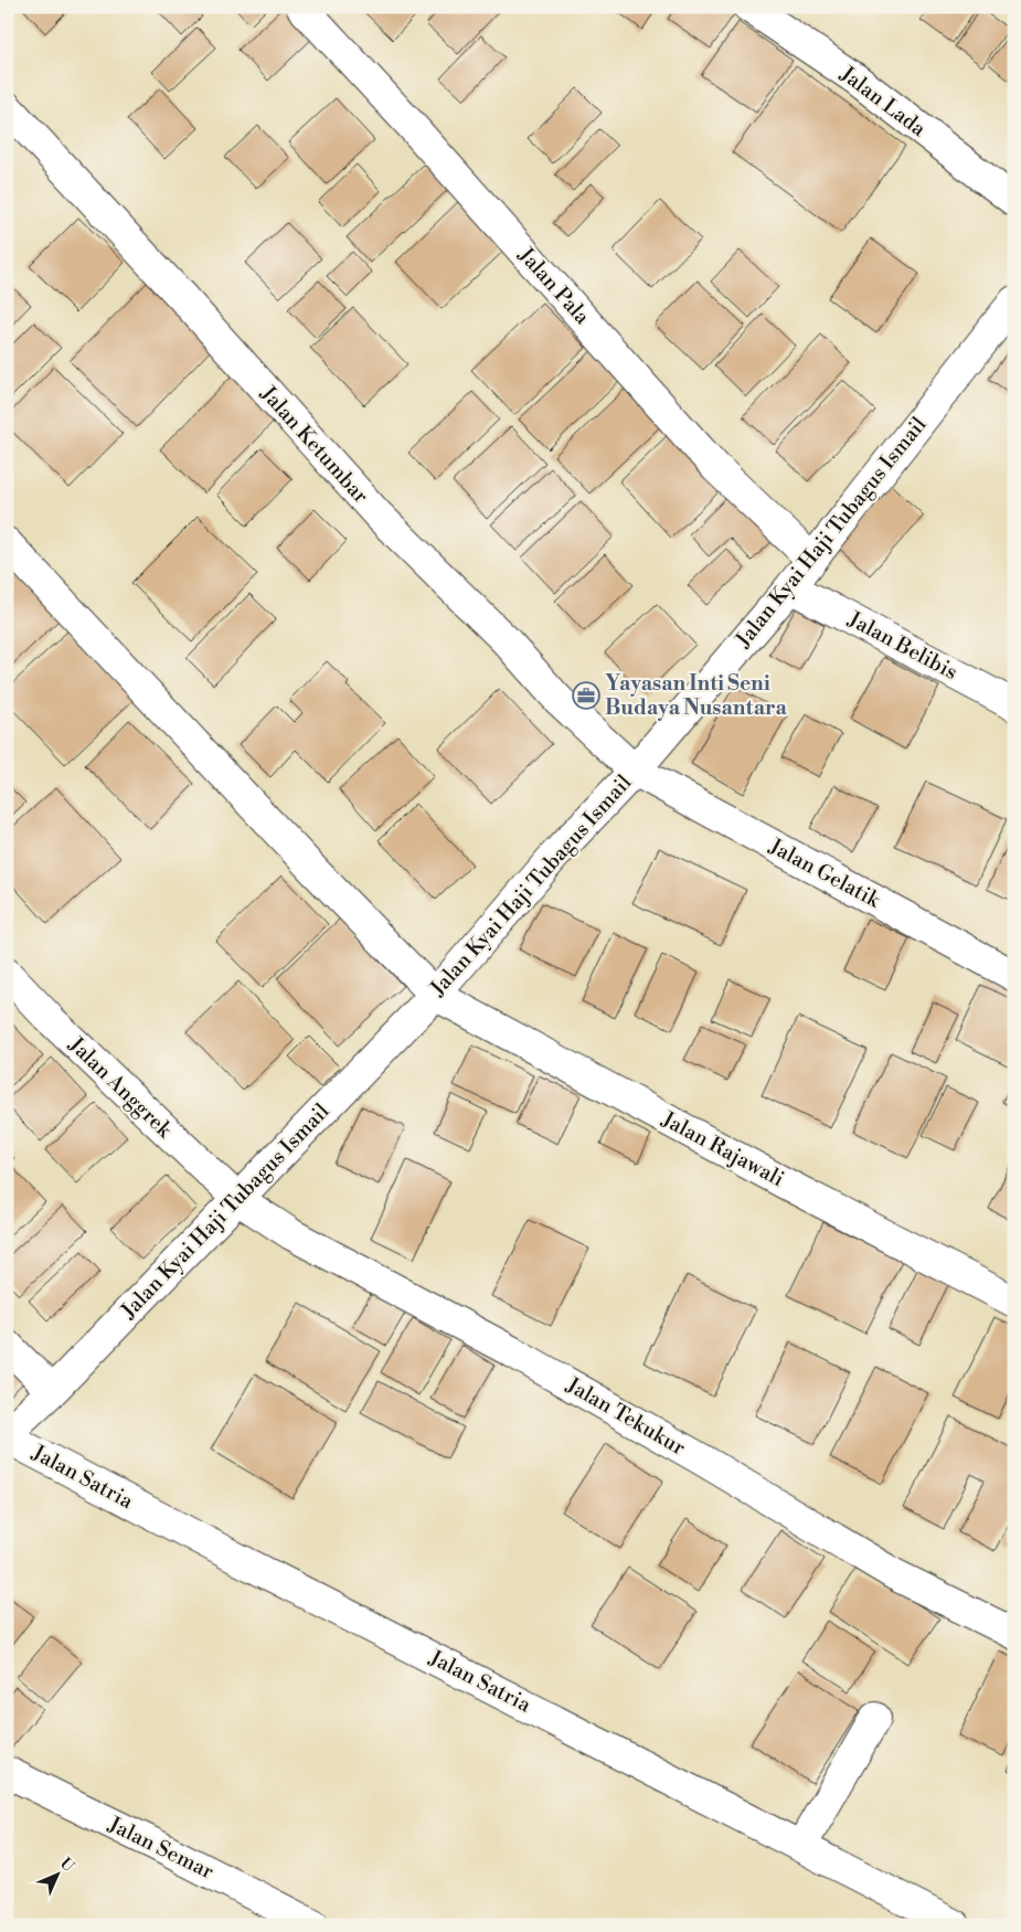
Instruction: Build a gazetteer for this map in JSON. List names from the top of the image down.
{
  "streets": {
    "street": [
      "Jalan Lada",
      "Jalan Pala",
      "Jalan Ketumbar",
      "Jalan Kyai Haji Tubagus Ismail",
      "Jalan Belibis",
      "Jalan Gelatik",
      "Jalan Anggrek",
      "Jalan Rajawali",
      "Jalan Tekukur",
      "Jalan Satria",
      "Jalan Semar"
    ]
  },
  "crossings": [
    ["Jalan Pala", "Jalan Kyai Haji Tubagus Ismail"],
    ["Jalan Ketumbar", "Jalan Kyai Haji Tubagus Ismail"],
    ["Jalan Ketumbar", "Jalan Gelatik"],
    ["Jalan Kyai Haji Tubagus Ismail", "Jalan Belibis"],
    ["Jalan Kyai Haji Tubagus Ismail", "Jalan Gelatik"],
    ["Jalan Kyai Haji Tubagus Ismail", "Jalan Anggrek"],
    ["Jalan Kyai Haji Tubagus Ismail", "Jalan Rajawali"],
    ["Jalan Kyai Haji Tubagus Ismail", "Jalan Tekukur"],
    ["Jalan Anggrek", "Jalan Tekukur"]
  ],
  "places": {
    "office": ["Yayasan Inti Seni Budaya Nusantara"]
  },
  "north": "top right"
}
